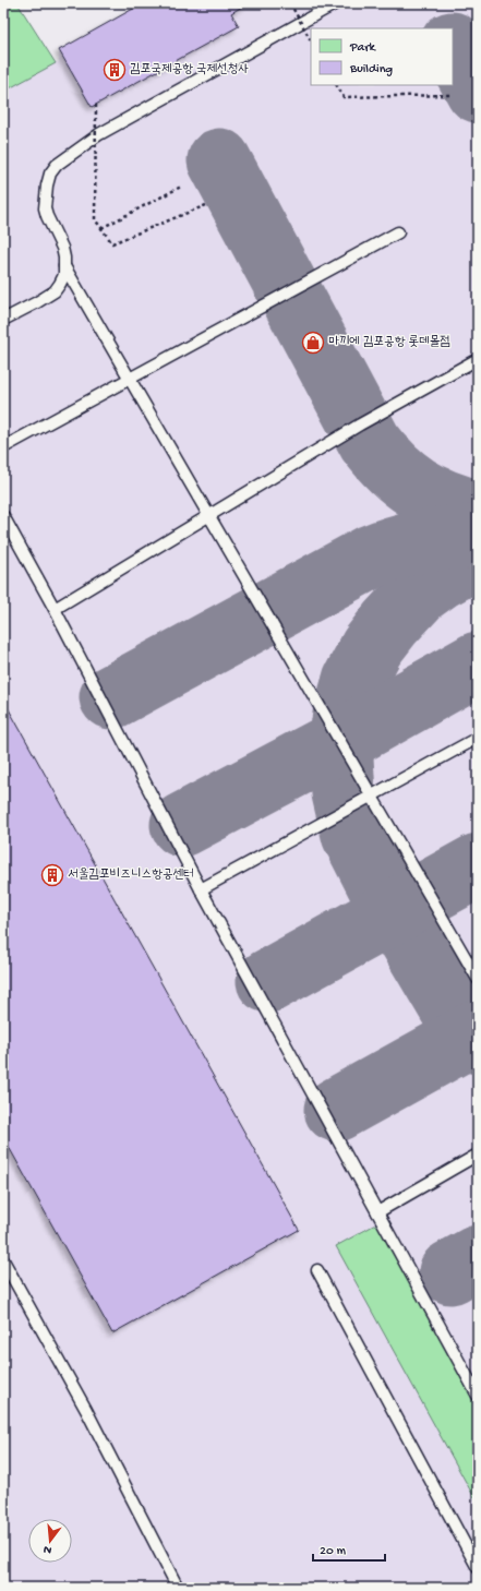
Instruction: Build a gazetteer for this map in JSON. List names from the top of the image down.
{
  "places": {
    "building": ["김포국제공항 국제선청사", "서울김포비즈니스항공센터"],
    "shop": ["마끼에 김포공항 롯데몰점"]
  },
  "legend": ["Park", "Building"],
  "scale_bar": "20 m",
  "north": "bottom"
}
